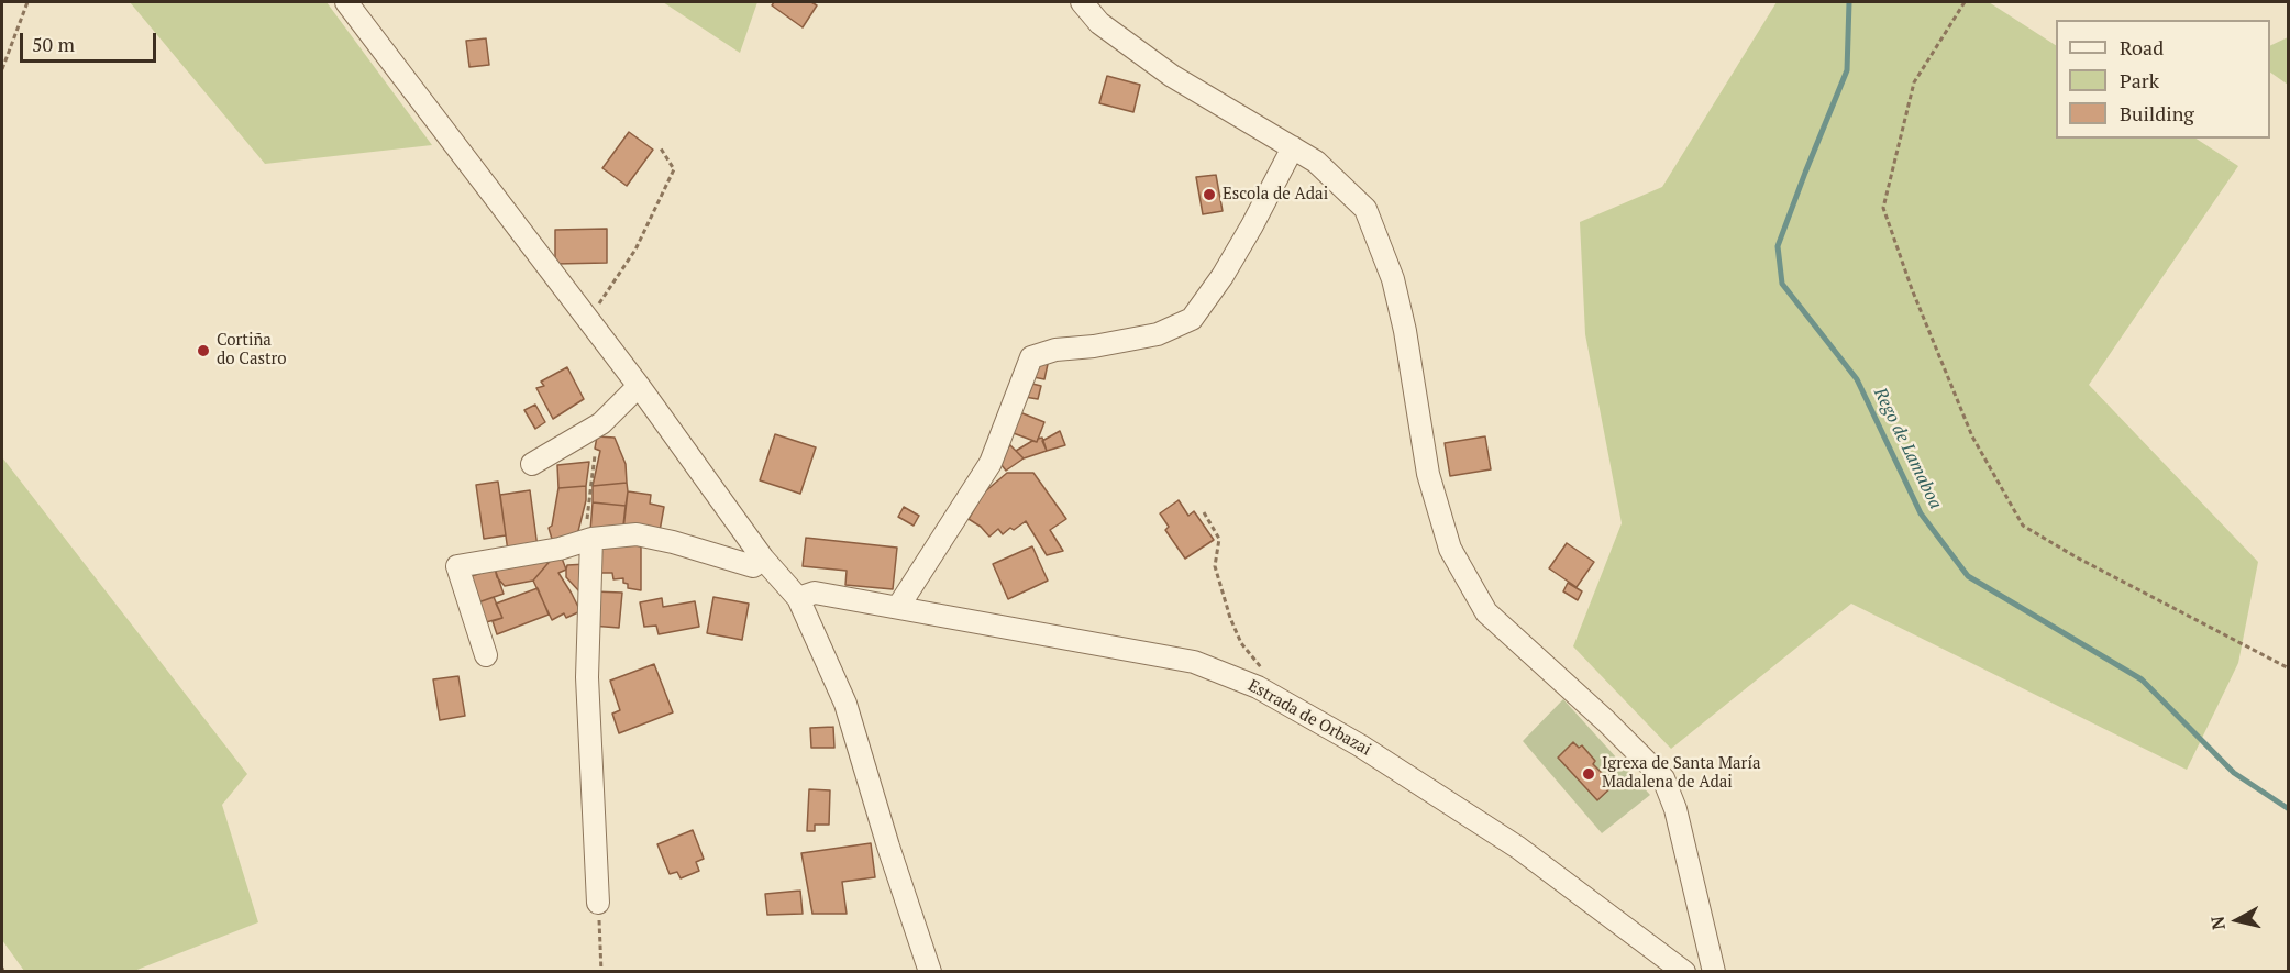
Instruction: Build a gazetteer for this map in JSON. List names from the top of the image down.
{
  "streets": {
    "street": ["Estrada de Orbazai"]
  },
  "water": ["Rego de Lamaboa"],
  "places": ["Escola de Adai", "Cortiña do Castro", "Igrexa de Santa María Madalena de Adai"],
  "legend": ["Road", "Park", "Building"],
  "scale_bar": "50 m",
  "north": "left"
}
